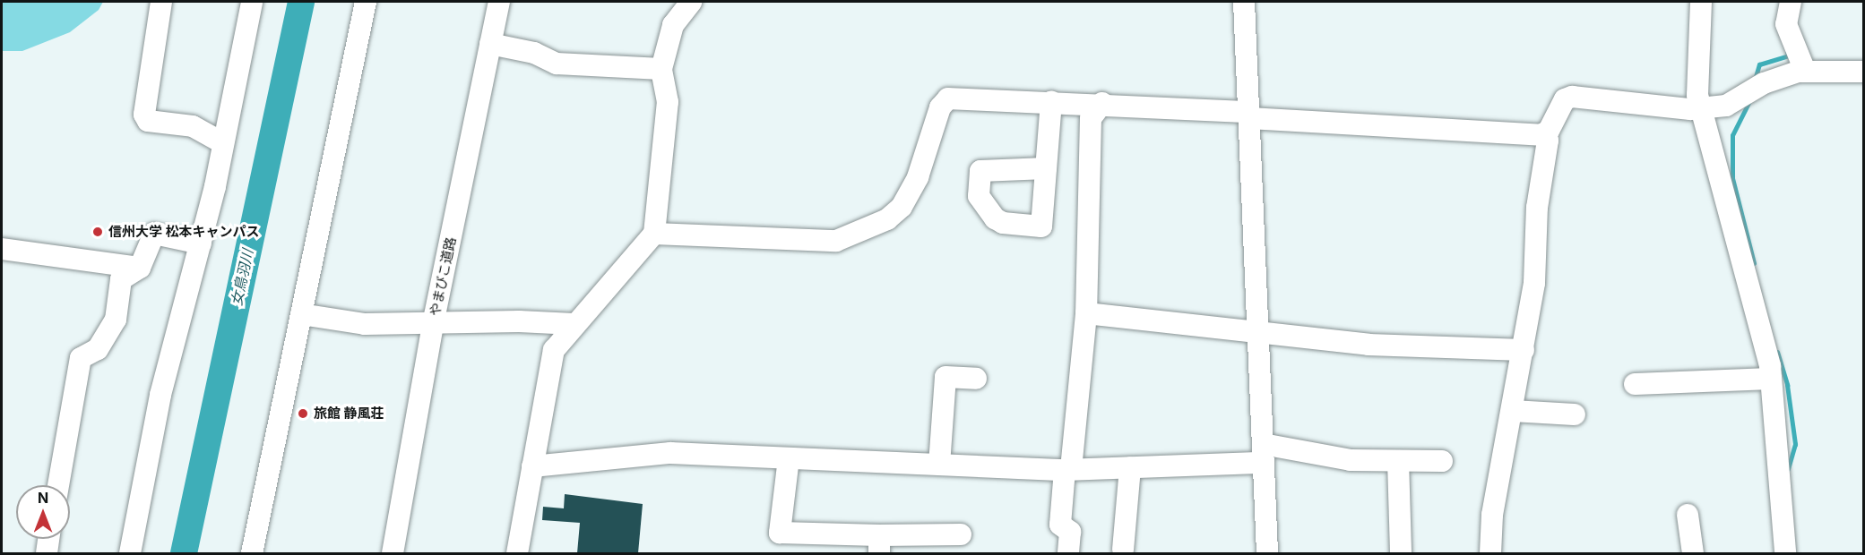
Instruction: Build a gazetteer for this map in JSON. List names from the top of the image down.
{
  "streets": {
    "street": ["やまびこ道路"]
  },
  "water": ["女鳥羽川"],
  "places": ["信州大学 松本キャンパス", "旅館 静風荘"],
  "north": "top"
}
